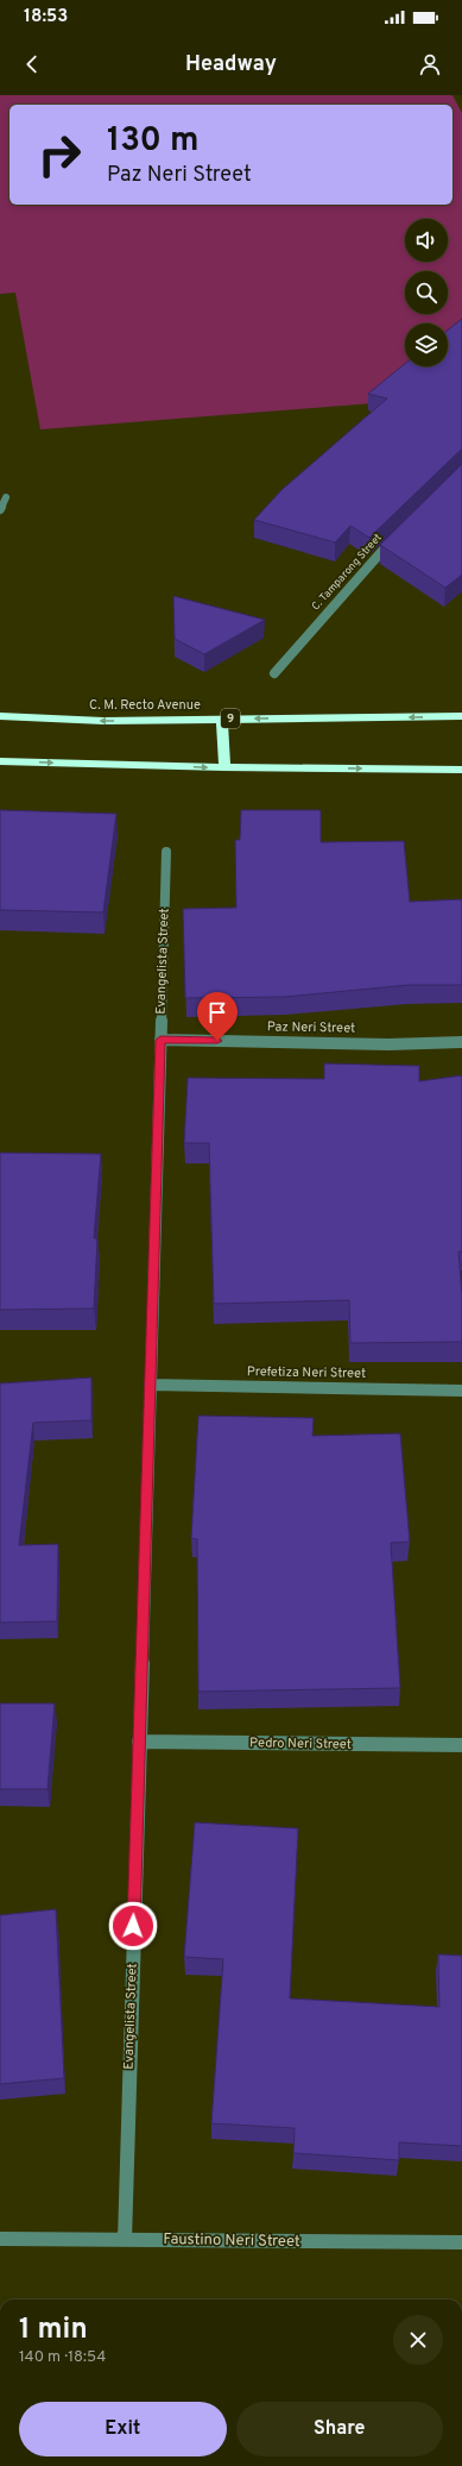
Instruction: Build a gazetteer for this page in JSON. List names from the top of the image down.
{
  "streets": {
    "highway": ["C. M. Recto Avenue", "9"],
    "street": [
      "C. Tamparong Street",
      "Evangelista Street",
      "Paz Neri Street",
      "Prefetiza Neri Street",
      "Pedro Neri Street",
      "Faustino Neri Street"
    ]
  },
  "crossings": [
    ["Evangelista Street", "Paz Neri Street"],
    ["Evangelista Street", "Prefetiza Neri Street"],
    ["Evangelista Street", "Pedro Neri Street"],
    ["Evangelista Street", "Faustino Neri Street"]
  ],
  "page": {
    "status": "18:53",
    "header": "Headway",
    "turn": ["130 m", "Paz Neri Street"],
    "heading": ["1 min", "140 m · 18:54"],
    "buttons": ["Exit", "Share"]
  }
}
